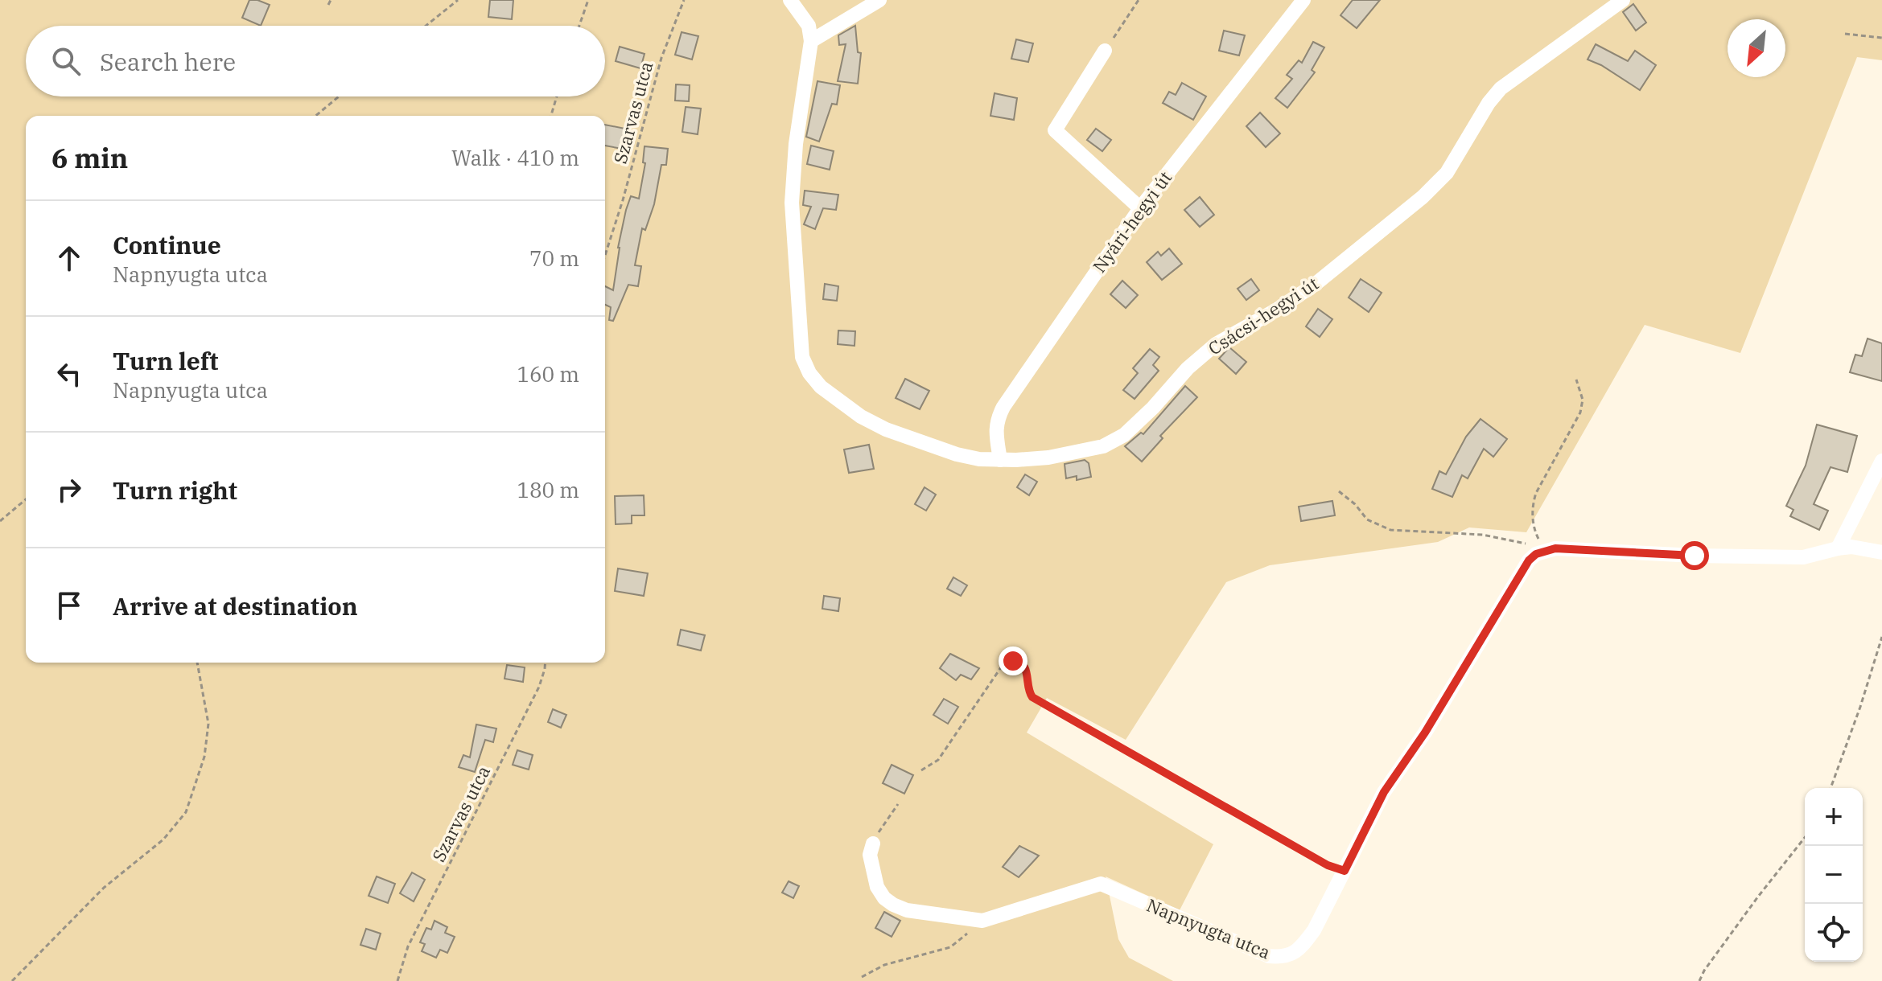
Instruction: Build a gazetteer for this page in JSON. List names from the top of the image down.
{
  "streets": {
    "street": ["Nyári-hegyi út", "Csácsi-hegyi út", "Napnyugta utca"],
    "path": ["Szarvas utca"]
  },
  "crossings": [
    ["Nyári-hegyi út", "Csácsi-hegyi út"]
  ],
  "north": "bottom left",
  "page": {
    "search": "Search here",
    "heading": ["6 min", "Walk · 410 m"],
    "list": [
      ["Continue", "Napnyugta utca", "70 m"],
      ["Turn left", "Napnyugta utca", "160 m"],
      ["Turn right", "180 m"],
      "Arrive at destination"
    ],
    "map_buttons": ["+", "−"]
  }
}
